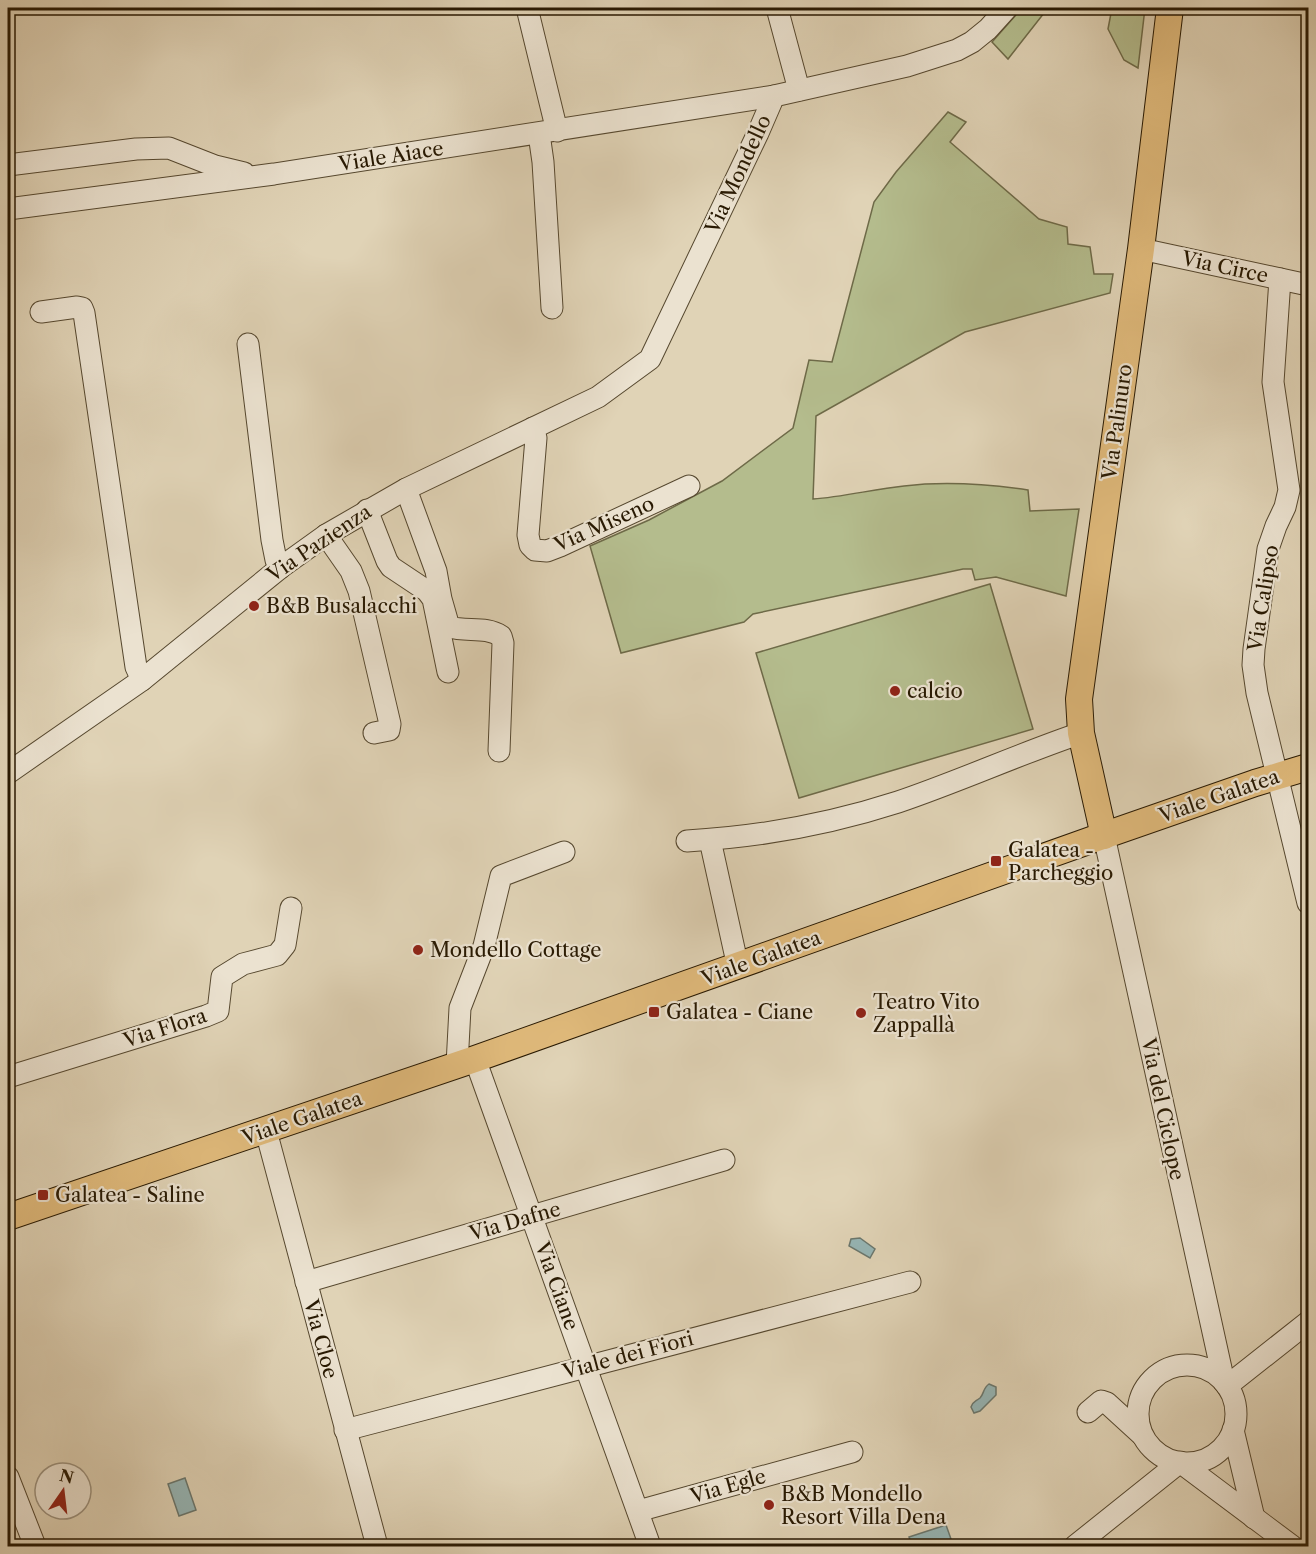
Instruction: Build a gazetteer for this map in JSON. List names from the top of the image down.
{
  "streets": {
    "main road": ["Via Palinuro", "Viale Galatea"],
    "street": [
      "Viale Aiace",
      "Via Mondello",
      "Via Circe",
      "Via Miseno",
      "Via Pazienza",
      "Via Calipso",
      "Via Flora",
      "Via del Ciclope",
      "Via Dafne",
      "Via Ciane",
      "Via Cloe",
      "Viale dei Fiori",
      "Via Egle"
    ]
  },
  "crossings": [
    ["Viale Aiace", "Via Mondello"],
    ["Via Mondello", "Via Pazienza"],
    ["Via Circe", "Via Palinuro"],
    ["Via Circe", "Via Calipso"],
    ["Via Palinuro", "Viale Galatea"],
    ["Via Palinuro", "Via del Ciclope"],
    ["Via Miseno", "Via Pazienza"],
    ["Via Calipso", "Viale Galatea"],
    ["Viale Galatea", "Via del Ciclope"],
    ["Viale Galatea", "Via Ciane"],
    ["Viale Galatea", "Via Cloe"],
    ["Via Dafne", "Via Ciane"],
    ["Via Dafne", "Via Cloe"],
    ["Via Ciane", "Viale dei Fiori"],
    ["Via Ciane", "Via Egle"],
    ["Via Cloe", "Viale dei Fiori"]
  ],
  "places": {
    "other": [
      "B&B Busalacchi",
      "calcio",
      "Mondello Cottage",
      "Teatro Vito Zappallà",
      "B&B Mondello Resort Villa Dena"
    ],
    "transit": ["Galatea - Parcheggio", "Galatea - Ciane", "Galatea - Saline"]
  },
  "north": "top"
}
